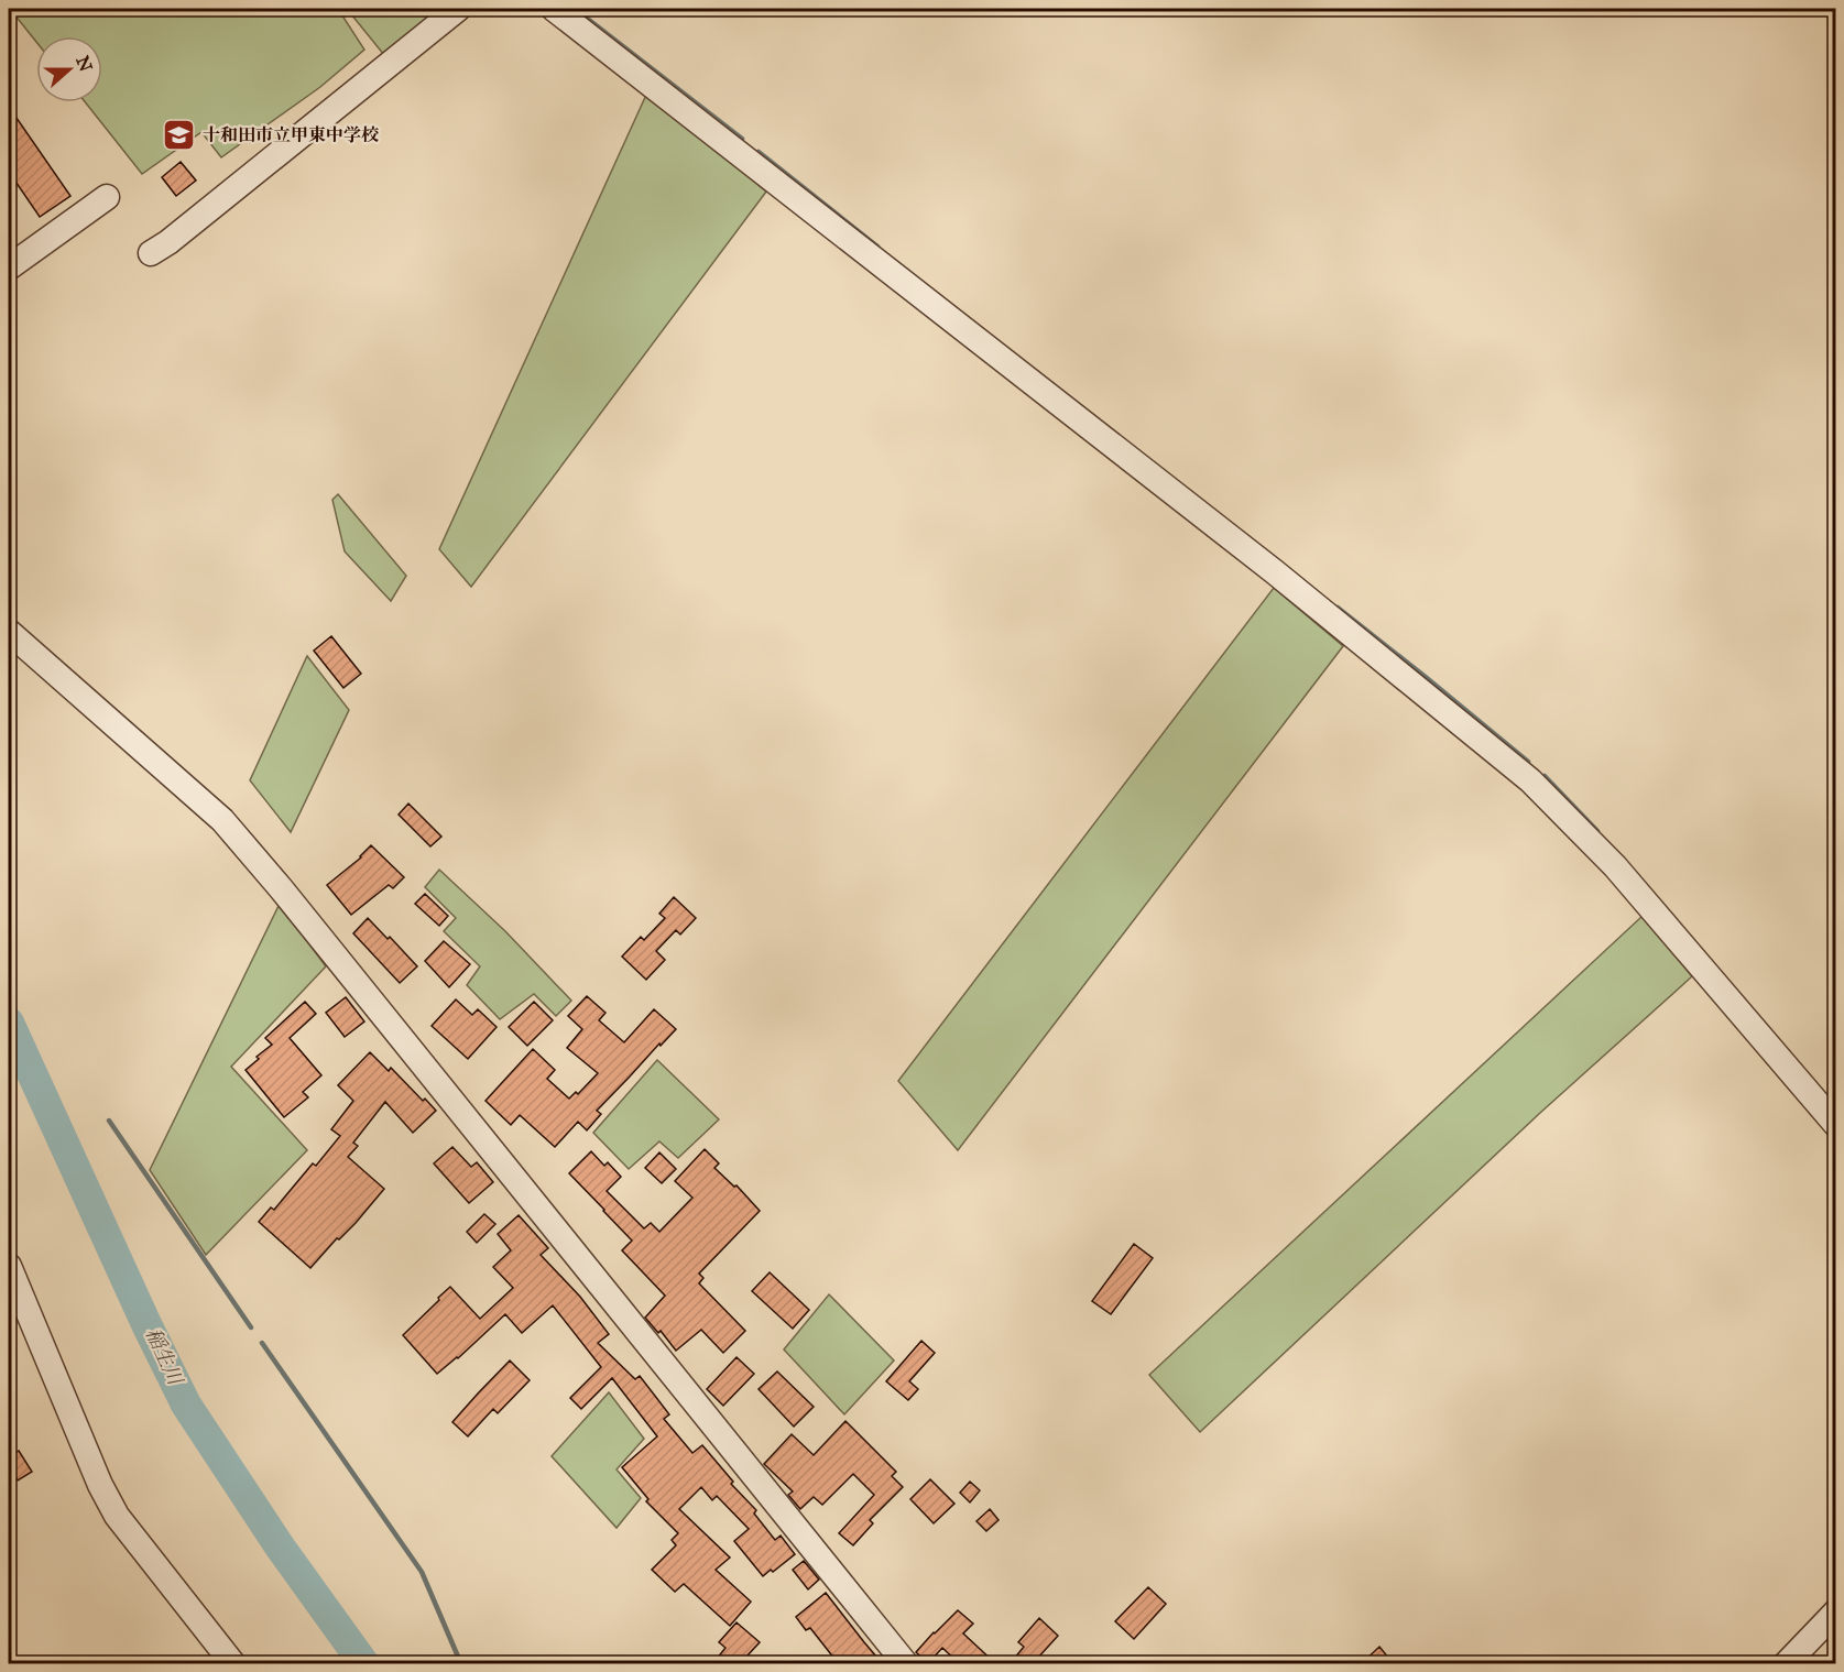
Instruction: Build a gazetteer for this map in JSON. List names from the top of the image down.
{
  "water": ["稲生川"],
  "places": {
    "school or university": ["十和田市立甲東中学校"]
  },
  "north": "right"
}
